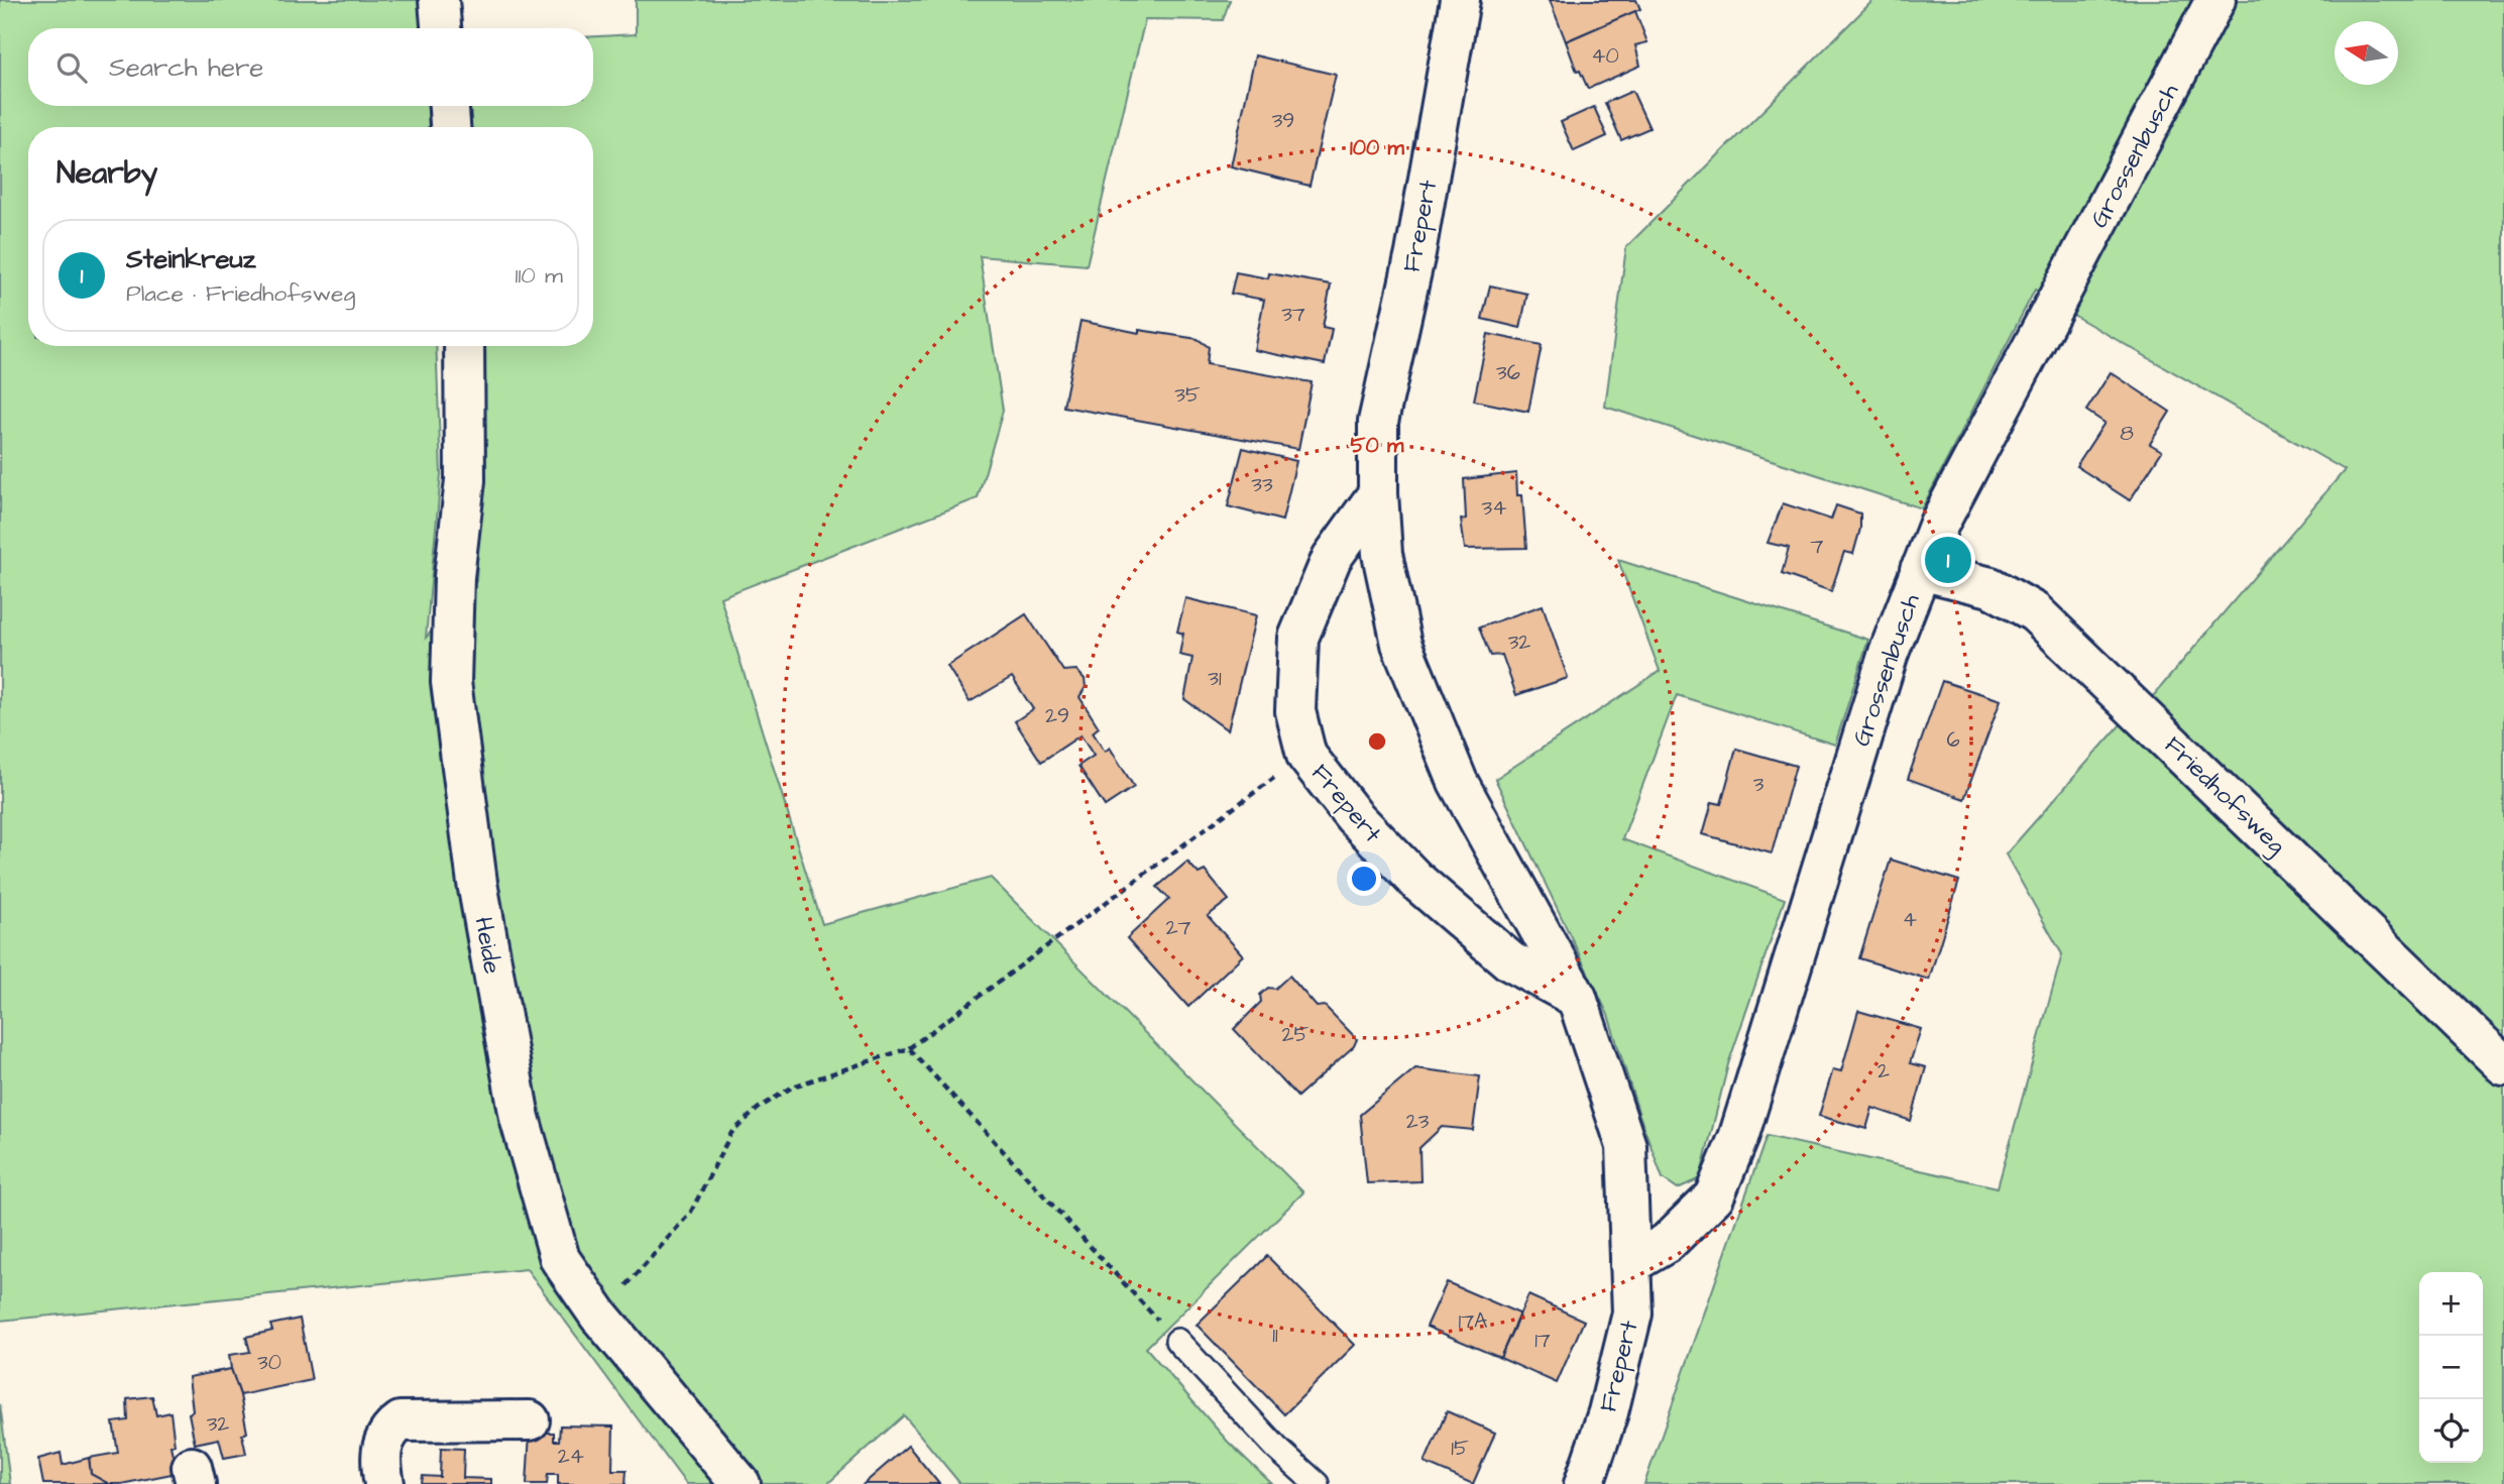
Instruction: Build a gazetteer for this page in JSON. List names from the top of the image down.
{
  "streets": {
    "street": [
      "Grossenbusch",
      "Frepert",
      "Friedhofsweg",
      "Heide"
    ]
  },
  "crossings": [
    ["Grossenbusch", "Frepert"],
    ["Grossenbusch", "Friedhofsweg"]
  ],
  "house_numbers": [
    "40",
    "39",
    "37",
    "36",
    "35",
    "8",
    "33",
    "34",
    "7",
    "32",
    "31",
    "29",
    "6",
    "3",
    "4",
    "27",
    "25",
    "2",
    "23",
    "17A",
    "11",
    "17",
    "30",
    "32",
    "15",
    "24"
  ],
  "north": "left",
  "page": {
    "search": "Search here",
    "heading": "Nearby",
    "list": [
      {
        "mark": "1",
        "name": "Steinkreuz",
        "note": "Place · Friedhofsweg",
        "value": "110 m"
      }
    ],
    "pins": "1",
    "map_buttons": ["+", "−"]
  },
  "rings": ["100 m", "50 m"]
}
